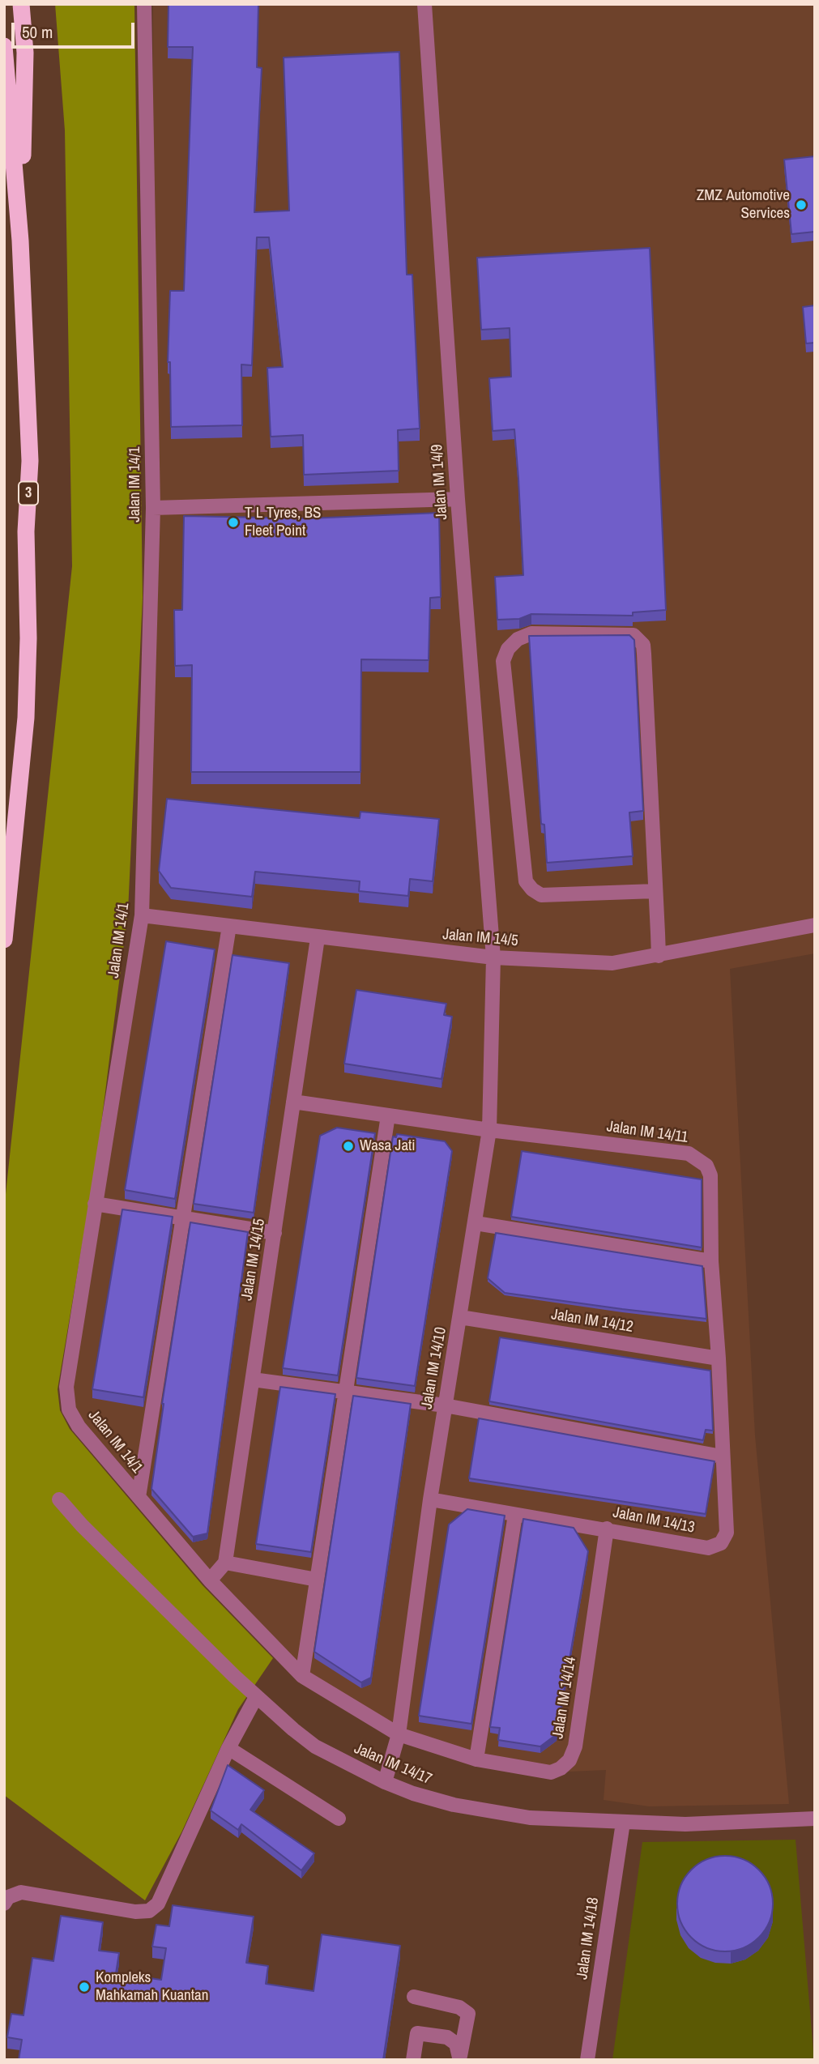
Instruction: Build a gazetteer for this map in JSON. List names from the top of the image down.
{
  "streets": {
    "highway": ["3"],
    "street": [
      "Jalan IM 14/9",
      "Jalan IM 14/1",
      "Jalan IM 14/5",
      "Jalan IM 14/11",
      "Jalan IM 14/15",
      "Jalan IM 14/12",
      "Jalan IM 14/10",
      "Jalan IM 14/13",
      "Jalan IM 14/14",
      "Jalan IM 14/17",
      "Jalan IM 14/18"
    ]
  },
  "crossings": [
    ["Jalan IM 14/9", "Jalan IM 14/5"],
    ["Jalan IM 14/9", "Jalan IM 14/10"],
    ["Jalan IM 14/1", "Jalan IM 14/5"],
    ["Jalan IM 14/1", "Jalan IM 14/10"],
    ["Jalan IM 14/1", "Jalan IM 14/14"],
    ["Jalan IM 14/5", "Jalan IM 14/15"],
    ["Jalan IM 14/5", "Jalan IM 14/10"],
    ["Jalan IM 14/11", "Jalan IM 14/15"],
    ["Jalan IM 14/11", "Jalan IM 14/12"],
    ["Jalan IM 14/11", "Jalan IM 14/10"],
    ["Jalan IM 14/11", "Jalan IM 14/13"],
    ["Jalan IM 14/12", "Jalan IM 14/10"],
    ["Jalan IM 14/12", "Jalan IM 14/13"],
    ["Jalan IM 14/10", "Jalan IM 14/13"],
    ["Jalan IM 14/10", "Jalan IM 14/14"],
    ["Jalan IM 14/10", "Jalan IM 14/17"],
    ["Jalan IM 14/13", "Jalan IM 14/14"],
    ["Jalan IM 14/17", "Jalan IM 14/18"]
  ],
  "places": [
    "ZMZ Automotive Services",
    "T L Tyres, BS Fleet Point",
    "Wasa Jati",
    "Kompleks Mahkamah Kuantan"
  ],
  "scale_bar": "50 m"
}
